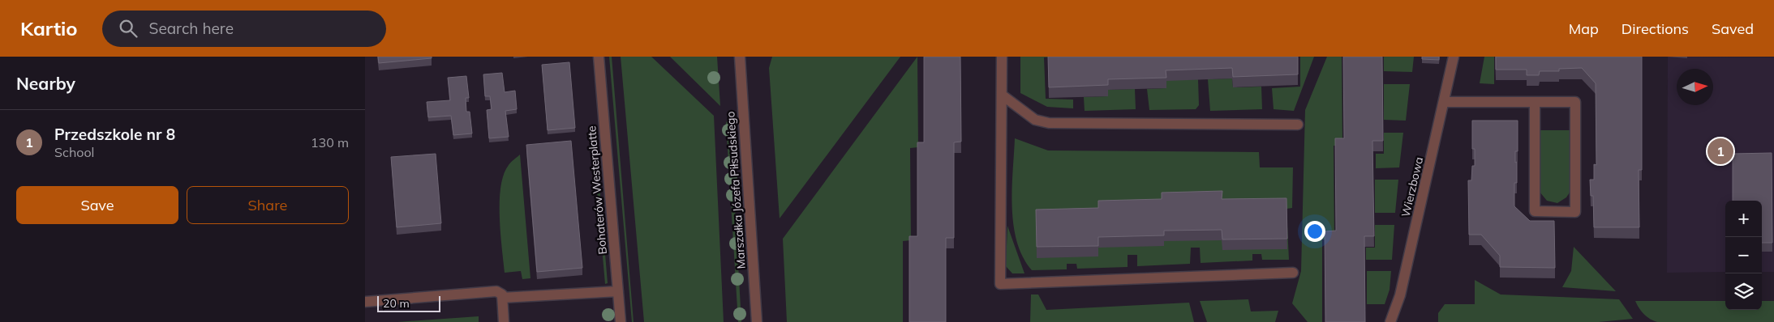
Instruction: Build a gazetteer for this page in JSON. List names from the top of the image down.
{
  "streets": {
    "street": ["Wierzbowa", "Bohaterów Westerplatte", "Marszałka Józefa Piłsudskiego"]
  },
  "scale_bar": "20 m",
  "north": "right",
  "page": {
    "header": "Kartio",
    "search": "Search here",
    "nav": ["Map", "Directions", "Saved"],
    "heading": "Nearby",
    "list": [
      {
        "mark": "1",
        "name": "Przedszkole nr 8",
        "note": "School",
        "value": "130 m"
      }
    ],
    "pins": "1",
    "buttons": ["Save", "Share"],
    "map_buttons": ["+", "−"],
    "scale": "20 m"
  }
}
